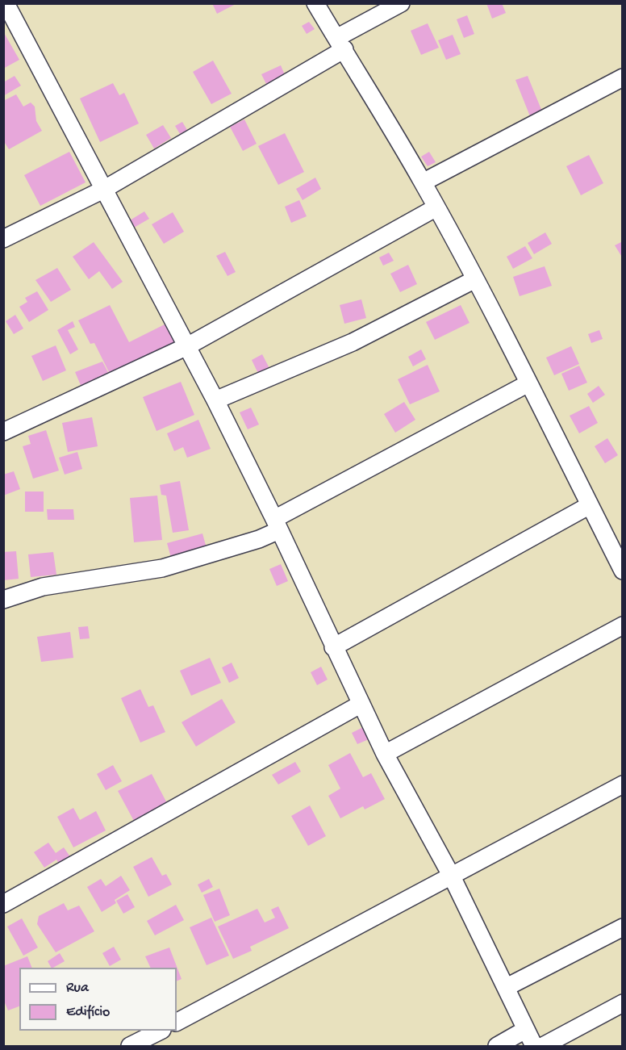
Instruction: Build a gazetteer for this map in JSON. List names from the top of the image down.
{
  "legend": ["Rua", "Edifício"]
}
